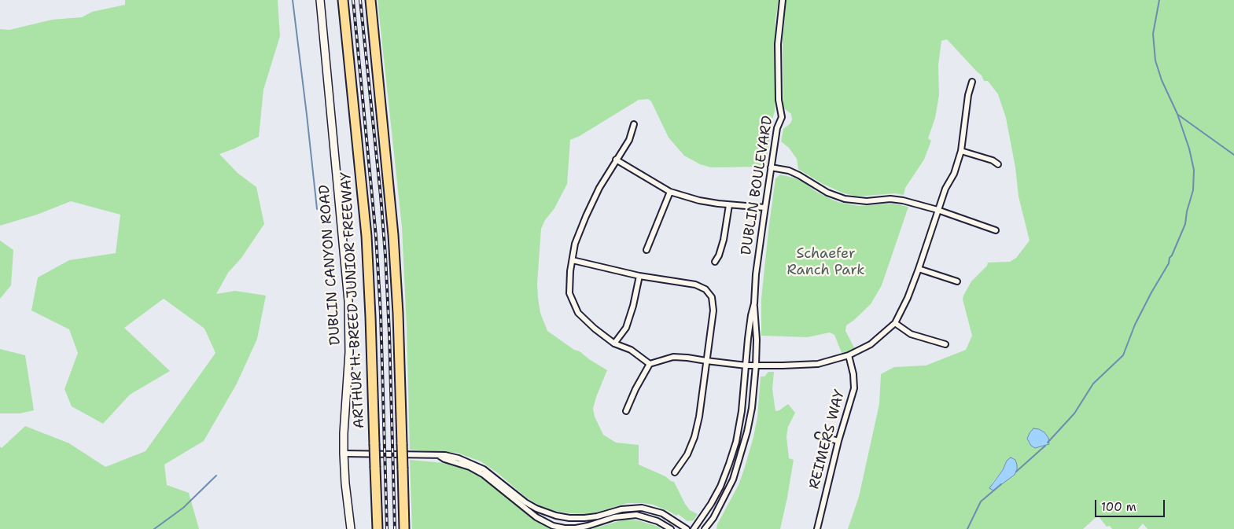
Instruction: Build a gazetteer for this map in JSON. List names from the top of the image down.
{
  "streets": {
    "highway": ["ARTHUR H. BREED JUNIOR FREEWAY"],
    "main road": ["DUBLIN CANYON ROAD"],
    "street": ["DUBLIN BOULEVARD", "REIMERS WAY"]
  },
  "parks": ["Schaefer Ranch Park"],
  "scale_bar": "100 m"
}
